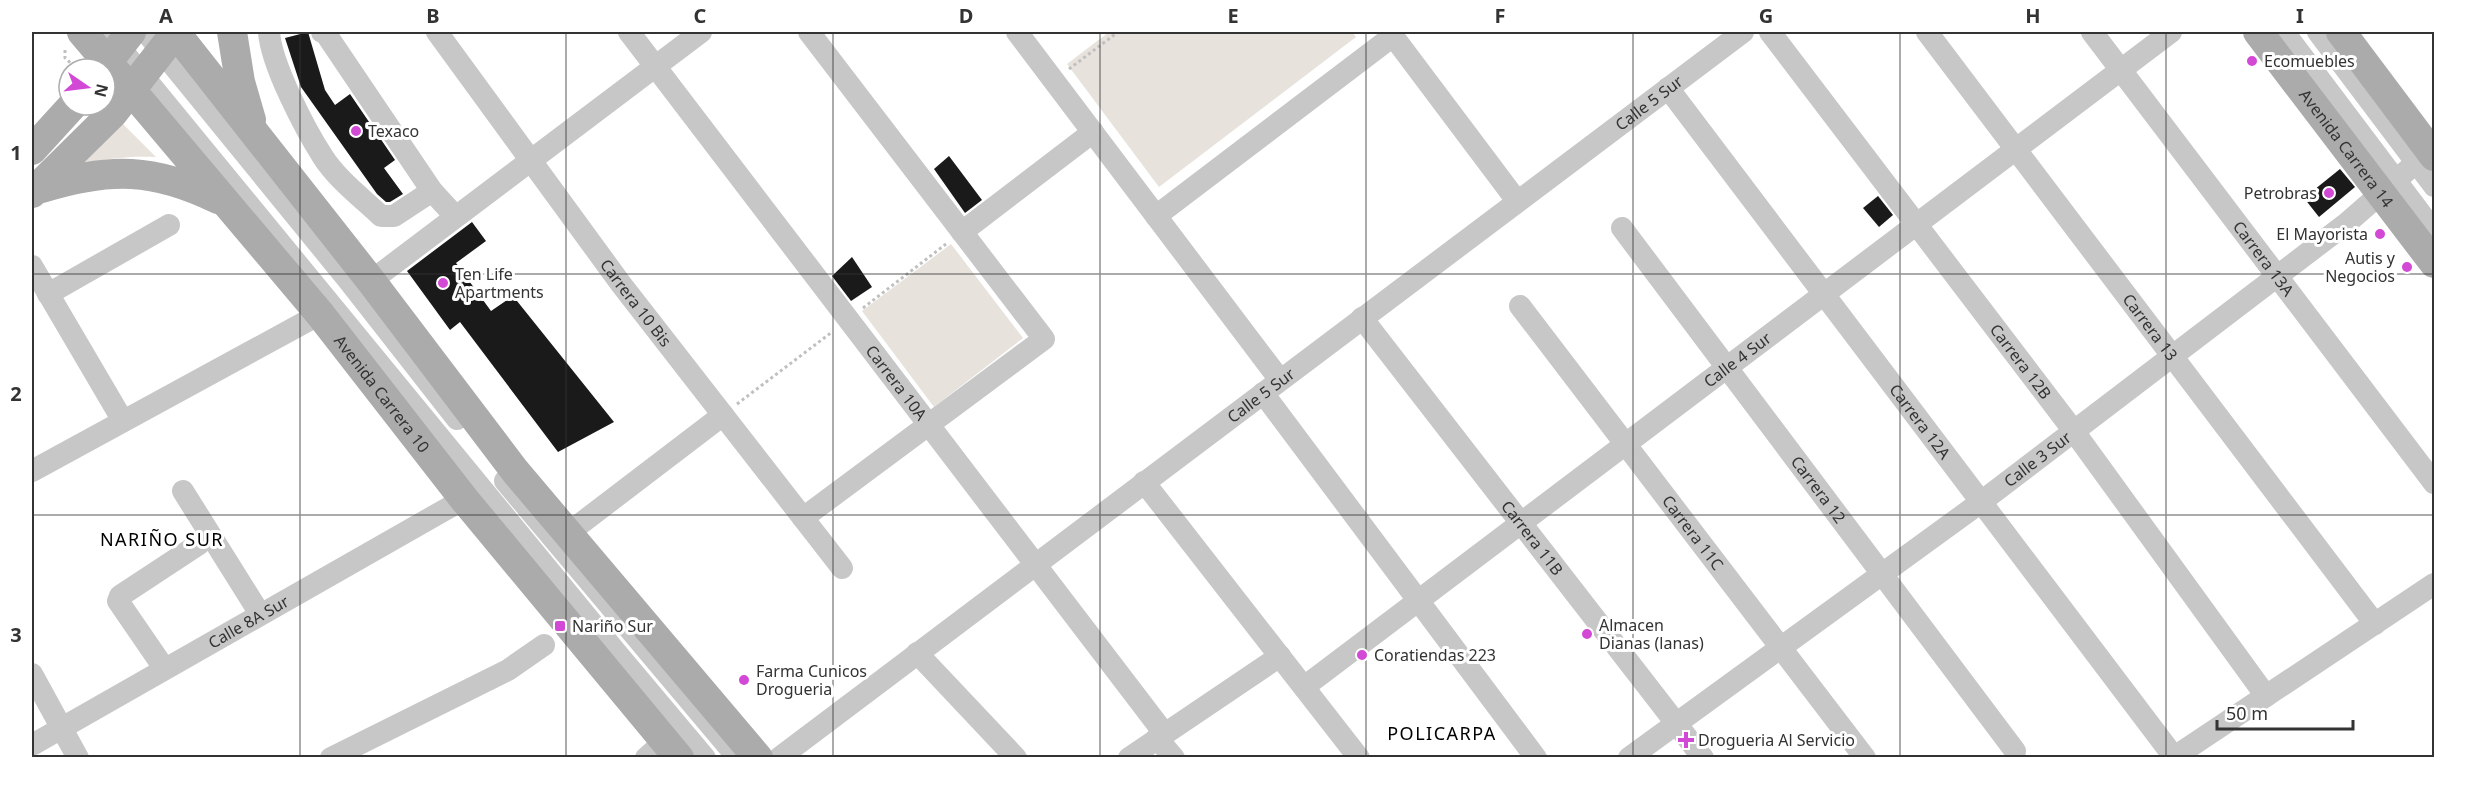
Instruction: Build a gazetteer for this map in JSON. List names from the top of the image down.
{
  "streets": {
    "main road": ["Avenida Carrera 14", "Avenida Carrera 10"],
    "street": [
      "Calle 5 Sur",
      "Carrera 13A",
      "Carrera 10 Bis",
      "Carrera 13",
      "Calle 4 Sur",
      "Carrera 12B",
      "Carrera 10A",
      "Carrera 12A",
      "Calle 3 Sur",
      "Carrera 12",
      "Carrera 11C",
      "Carrera 11B",
      "Calle 8A Sur"
    ]
  },
  "crossings": [
    ["Calle 5 Sur", "Carrera 10A"],
    ["Calle 5 Sur", "Carrera 12A"],
    ["Calle 5 Sur", "Carrera 11B"],
    ["Avenida Carrera 14", "Calle 3 Sur"],
    ["Carrera 13A", "Calle 4 Sur"],
    ["Carrera 13A", "Calle 3 Sur"],
    ["Carrera 13", "Calle 4 Sur"],
    ["Carrera 13", "Calle 3 Sur"],
    ["Calle 4 Sur", "Carrera 12B"],
    ["Calle 4 Sur", "Carrera 12A"],
    ["Calle 4 Sur", "Carrera 12"],
    ["Calle 4 Sur", "Carrera 11C"],
    ["Calle 4 Sur", "Carrera 11B"],
    ["Carrera 12B", "Calle 3 Sur"],
    ["Avenida Carrera 10", "Calle 8A Sur"],
    ["Carrera 12A", "Calle 3 Sur"],
    ["Calle 3 Sur", "Carrera 12"],
    ["Calle 3 Sur", "Carrera 11C"],
    ["Calle 3 Sur", "Carrera 11B"]
  ],
  "districts": ["NARIÑO SUR", "POLICARPA"],
  "places": {
    "other": [
      "Ecomuebles",
      "Texaco",
      "Petrobras",
      "El Mayorista",
      "Autis y Negocios",
      "Ten Life Apartments",
      "Almacen Dianas (lanas)",
      "Coratiendas 223",
      "Farma Cunicos Drogueria"
    ],
    "transit": ["Nariño Sur"],
    "health": ["Drogueria Al Servicio"]
  },
  "scale_bar": "50 m",
  "north": "right",
  "grid": {
    "columns": [
      "A",
      "B",
      "C",
      "D",
      "E",
      "F",
      "G",
      "H",
      "I"
    ],
    "rows": ["1", "2", "3"]
  }
}
